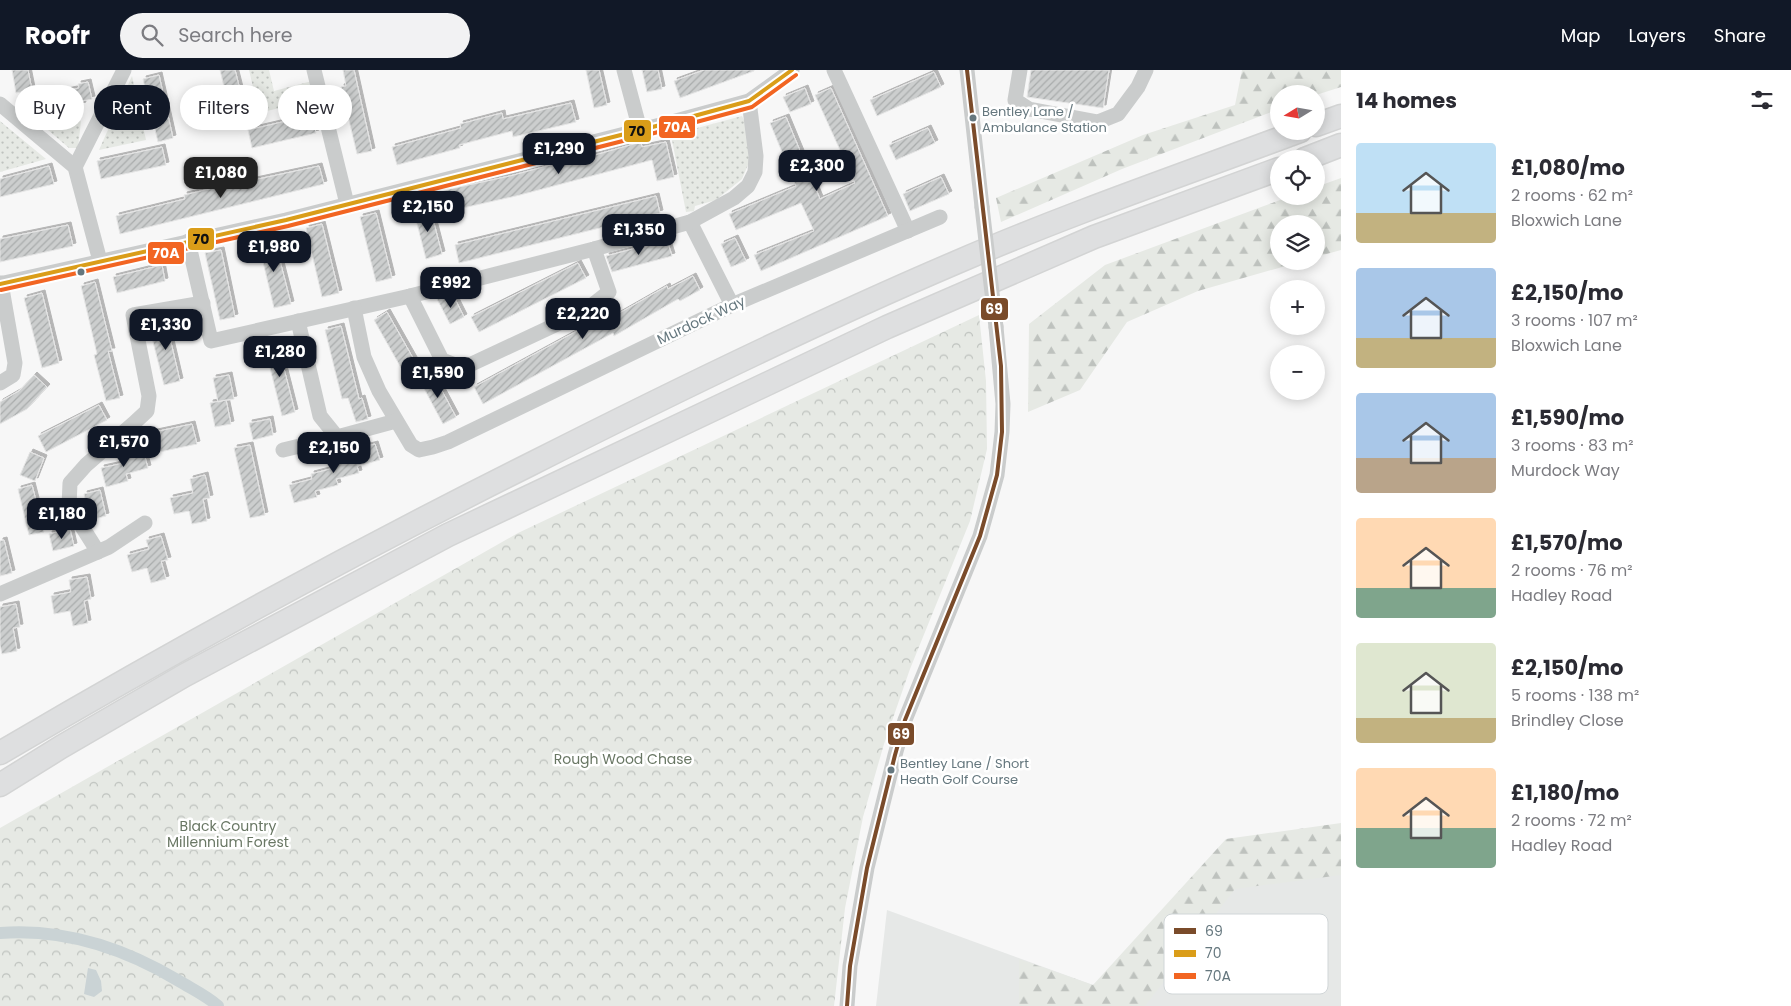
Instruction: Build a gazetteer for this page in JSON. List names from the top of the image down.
{
  "streets": {
    "street": ["Murdock Way"]
  },
  "parks": ["Rough Wood Chase", "Black Country Millennium Forest"],
  "places": ["Bentley Lane / Ambulance Station", "Bentley Lane / Short Heath Golf Course"],
  "lines": ["transit line 69", "transit line 70", "transit line 70A"],
  "legend": ["69", "70", "70A"],
  "north": "left",
  "page": {
    "header": "Roofr",
    "search": "Search here",
    "nav": ["Map", "Layers", "Share"],
    "heading": "14 homes",
    "map_buttons": ["+", "−"],
    "chip": [
      "Buy",
      "Rent",
      "Filters",
      "New"
    ],
    "list": [
      {
        "name": "£1,080/mo",
        "note": "2 rooms · 62 m² · Bloxwich Lane"
      },
      {
        "name": "£2,150/mo",
        "note": "3 rooms · 107 m² · Bloxwich Lane"
      },
      {
        "name": "£1,590/mo",
        "note": "3 rooms · 83 m² · Murdock Way"
      },
      {
        "name": "£1,570/mo",
        "note": "2 rooms · 76 m² · Hadley Road"
      },
      {
        "name": "£2,150/mo",
        "note": "5 rooms · 138 m² · Brindley Close"
      },
      {
        "name": "£1,180/mo",
        "note": "2 rooms · 72 m² · Hadley Road"
      }
    ],
    "price": [
      "£1,290",
      "£2,300",
      "£1,080",
      "£2,150",
      "£1,350",
      "£1,980",
      "£992",
      "£2,220",
      "£1,330",
      "£1,280",
      "£1,590",
      "£1,570",
      "£2,150",
      "£1,180"
    ]
  }
}
